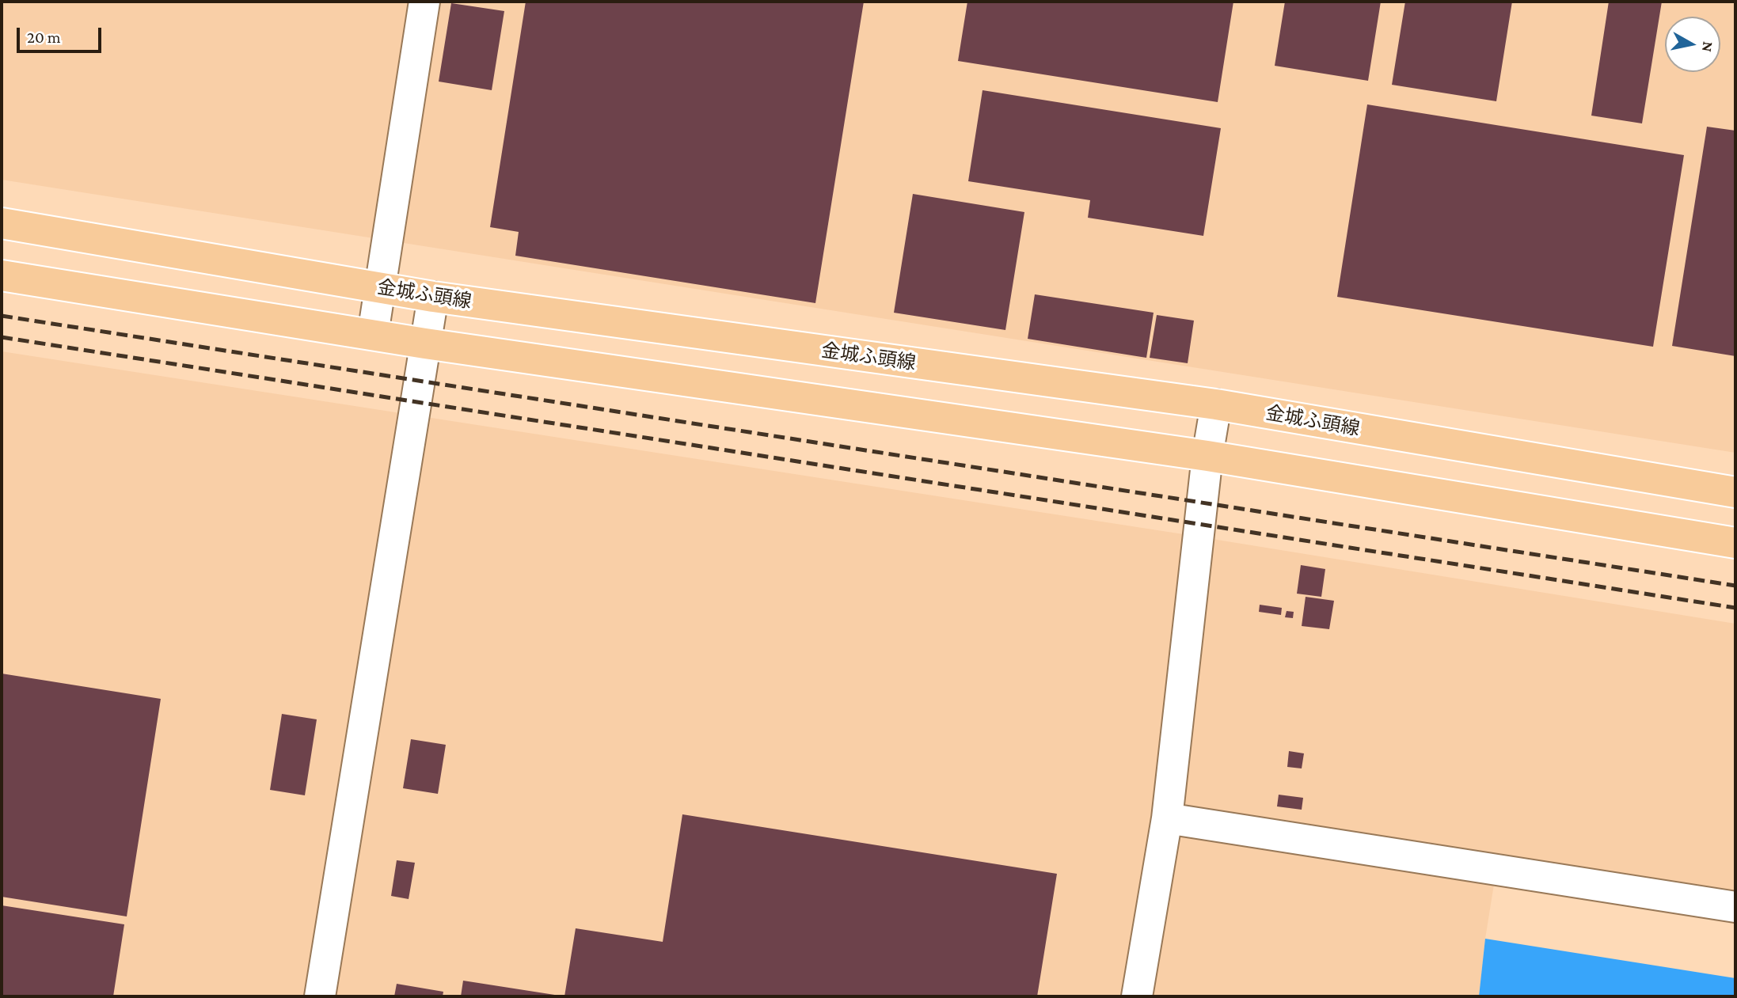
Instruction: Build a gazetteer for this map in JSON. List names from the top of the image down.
{
  "streets": {
    "main road": ["金城ふ頭線"]
  },
  "scale_bar": "20 m",
  "north": "right"
}
